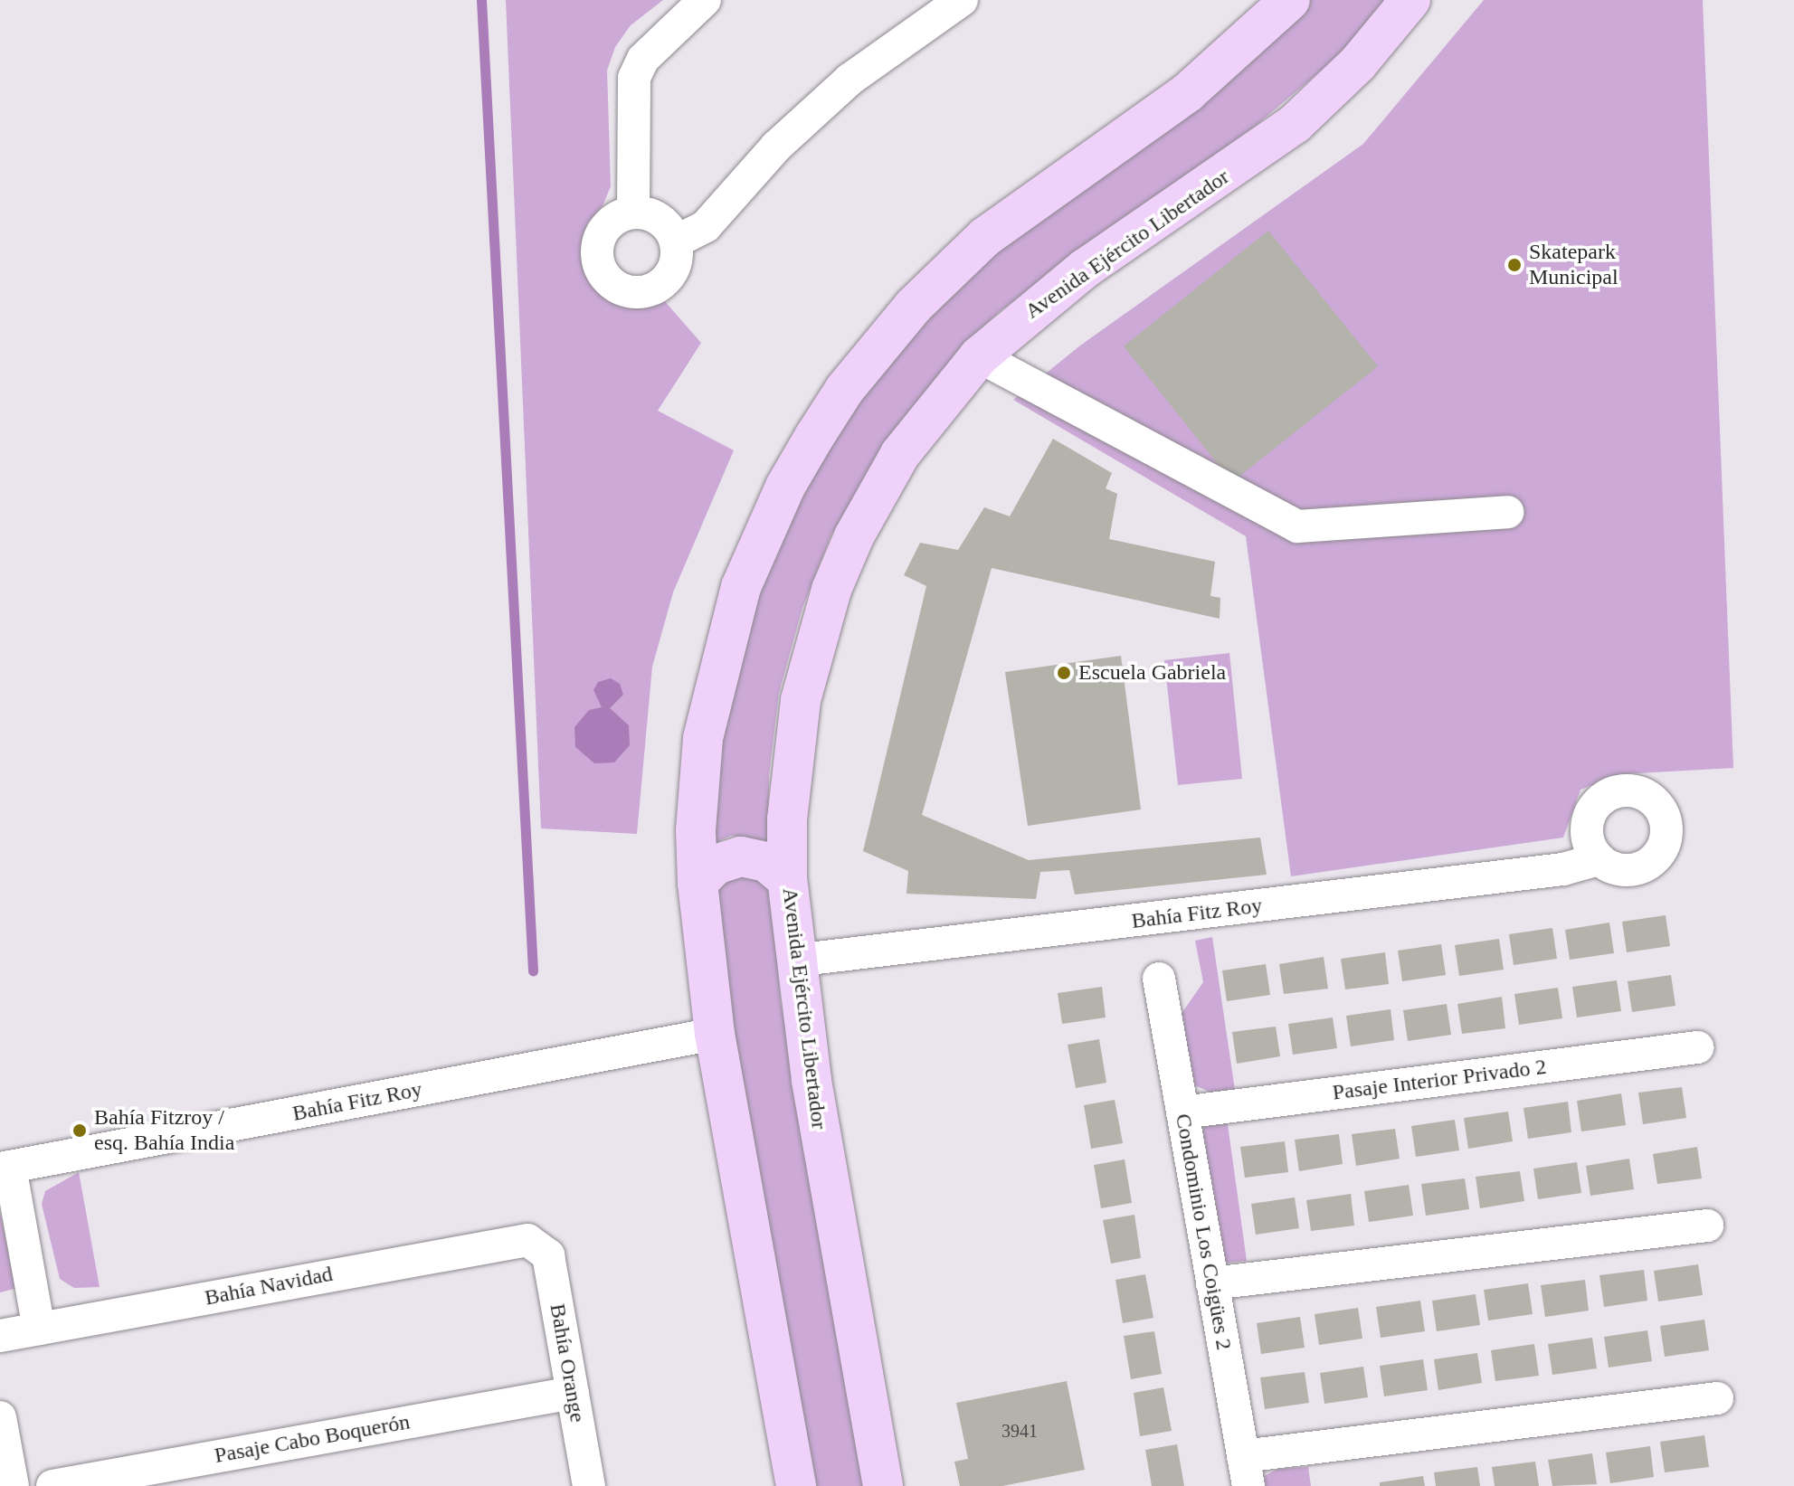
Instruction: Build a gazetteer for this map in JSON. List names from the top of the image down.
{
  "streets": {
    "main road": ["Avenida Ejército Libertador"],
    "street": [
      "Bahía Fitz Roy",
      "Pasaje Interior Privado 2",
      "Condominio Los Coigües 2",
      "Bahía Navidad",
      "Bahía Orange",
      "Pasaje Cabo Boquerón"
    ]
  },
  "crossings": [
    ["Avenida Ejército Libertador", "Bahía Fitz Roy"],
    ["Pasaje Interior Privado 2", "Condominio Los Coigües 2"],
    ["Bahía Navidad", "Bahía Orange"],
    ["Bahía Orange", "Pasaje Cabo Boquerón"]
  ],
  "places": ["Skatepark Municipal", "Escuela Gabriela", "Bahía Fitzroy / esq. Bahía India"],
  "house_numbers": ["3941"]
}
